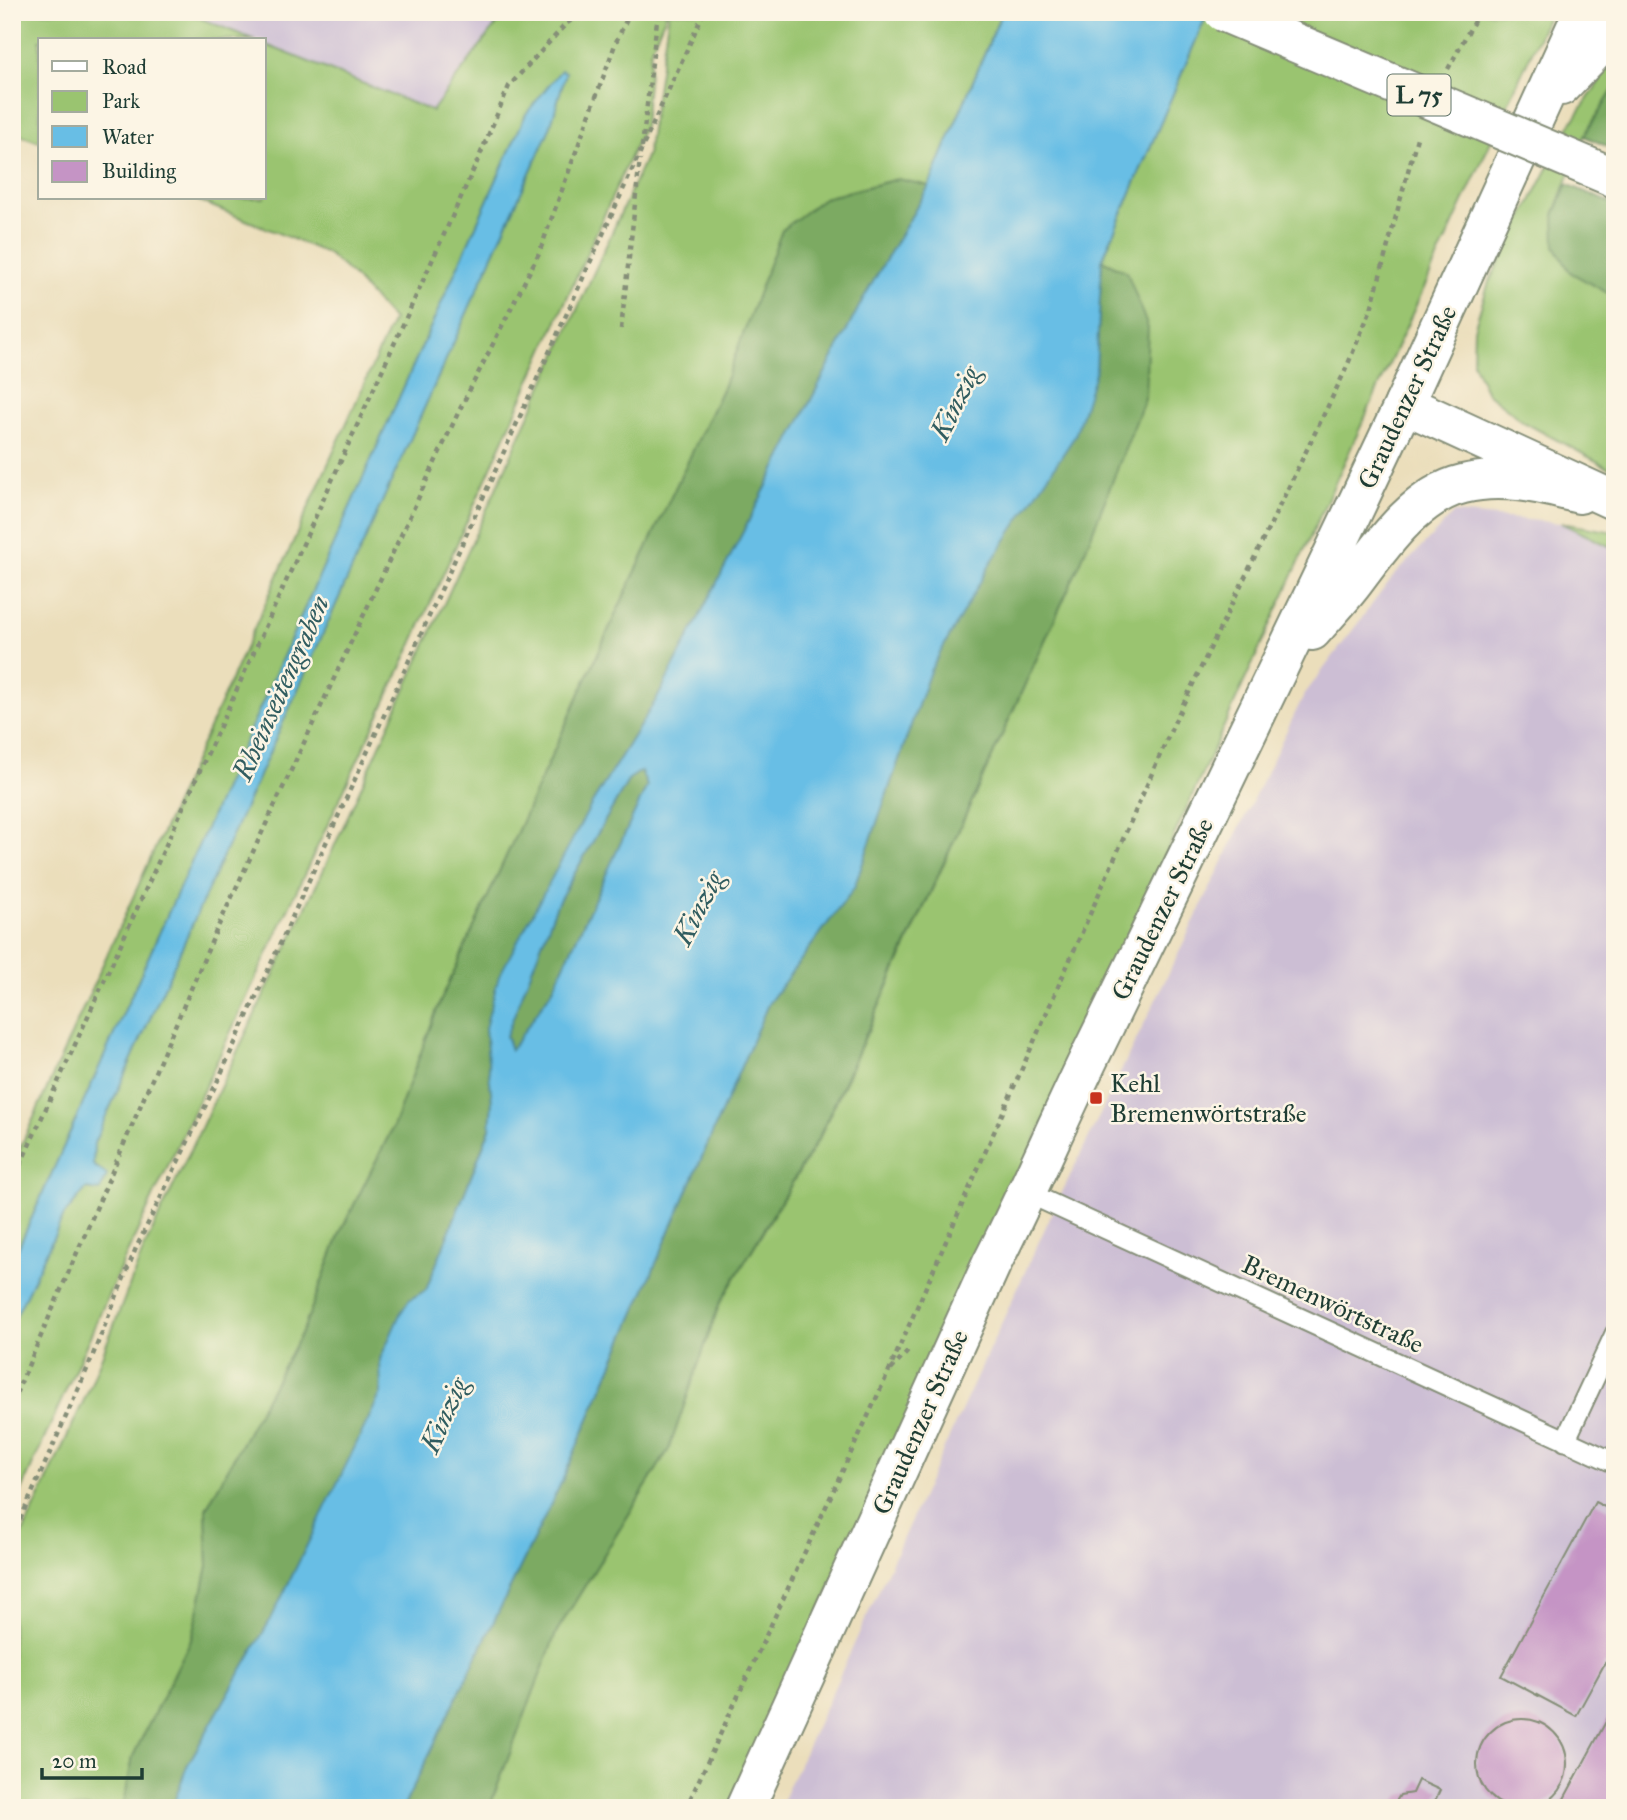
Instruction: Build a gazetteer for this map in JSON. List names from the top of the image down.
{
  "streets": {
    "street": ["L 75", "Graudenzer Straße"],
    "lane": ["Bremenwörtstraße"]
  },
  "crossings": [
    ["Graudenzer Straße", "Bremenwörtstraße"]
  ],
  "water": ["Kinzig", "Rheinseitengraben"],
  "places": {
    "transit": ["Kehl Bremenwörtstraße"]
  },
  "legend": [
    "Road",
    "Park",
    "Water",
    "Building"
  ],
  "scale_bar": "20 m"
}
